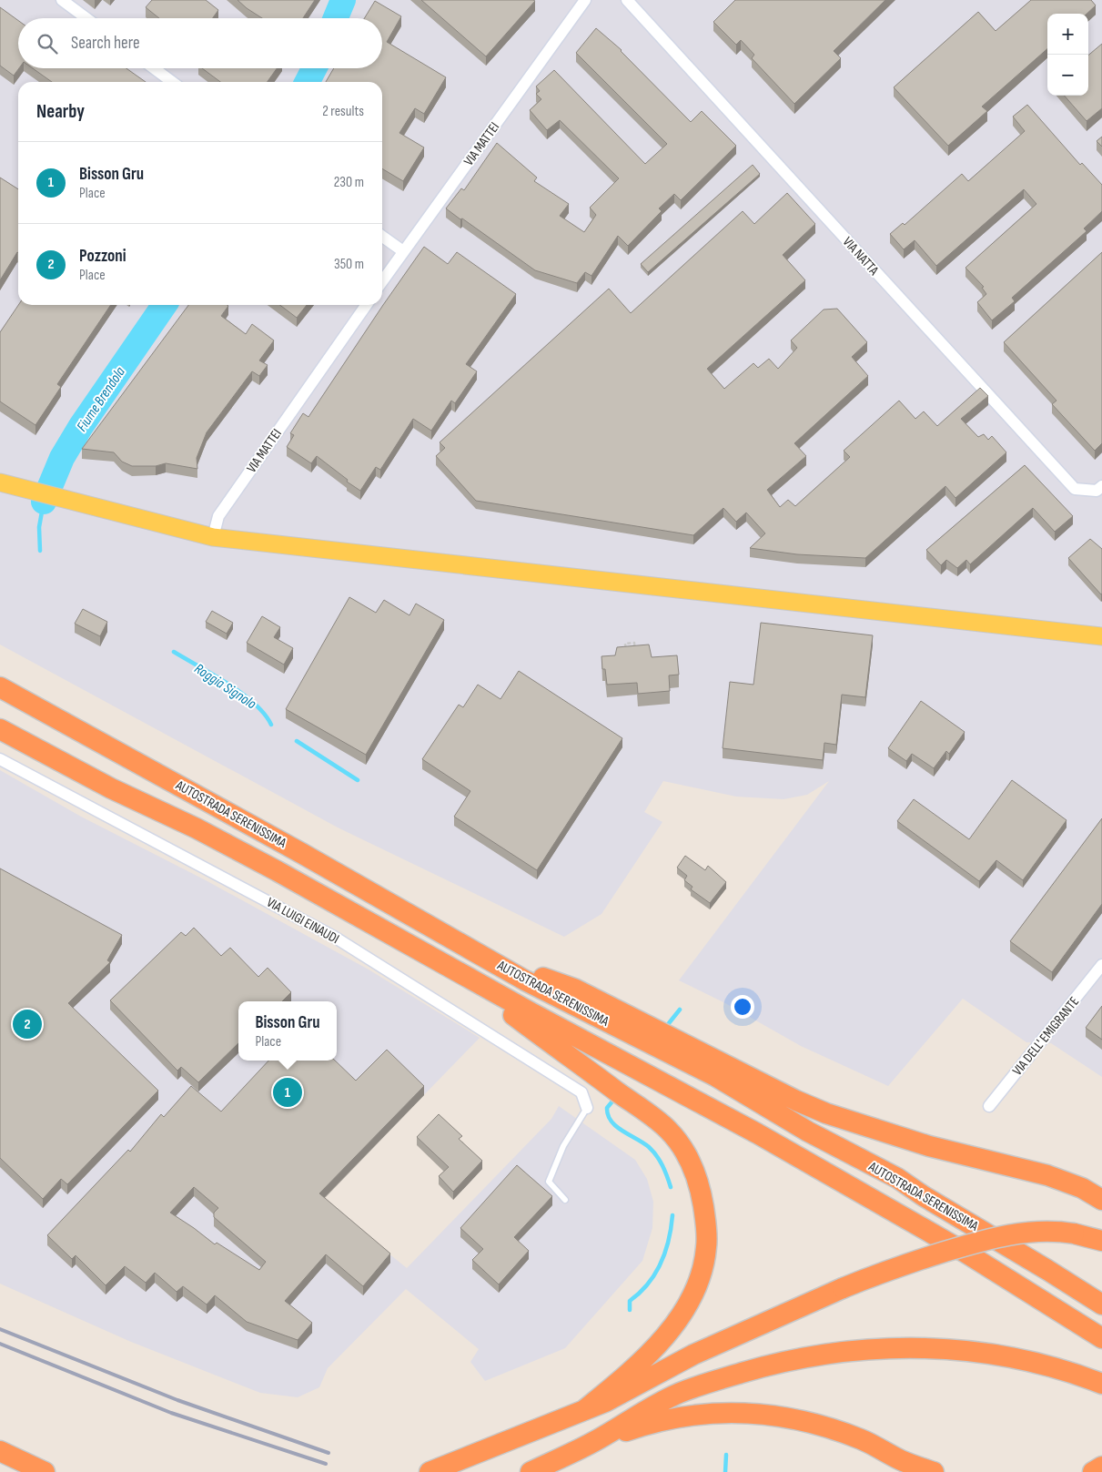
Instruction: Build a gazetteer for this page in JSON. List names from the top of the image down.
{
  "streets": {
    "highway": ["AUTOSTRADA SERENISSIMA"],
    "street": [
      "VIA MATTEI",
      "VIA NATTA",
      "VIA LUIGI EINAUDI",
      "VIA DELL' EMIGRANTE"
    ]
  },
  "water": ["Fiume Brendola", "Roggia Signolo"],
  "page": {
    "map_buttons": ["+", "−"],
    "search": "Search here",
    "heading": ["Nearby", "2 results"],
    "list": [
      {
        "mark": "1",
        "name": "Bisson Gru",
        "note": "Place",
        "value": "230 m"
      },
      {
        "mark": "2",
        "name": "Pozzoni",
        "note": "Place",
        "value": "350 m"
      }
    ],
    "popup": ["Bisson Gru", "Place"],
    "pins": ["2", "1"]
  }
}
